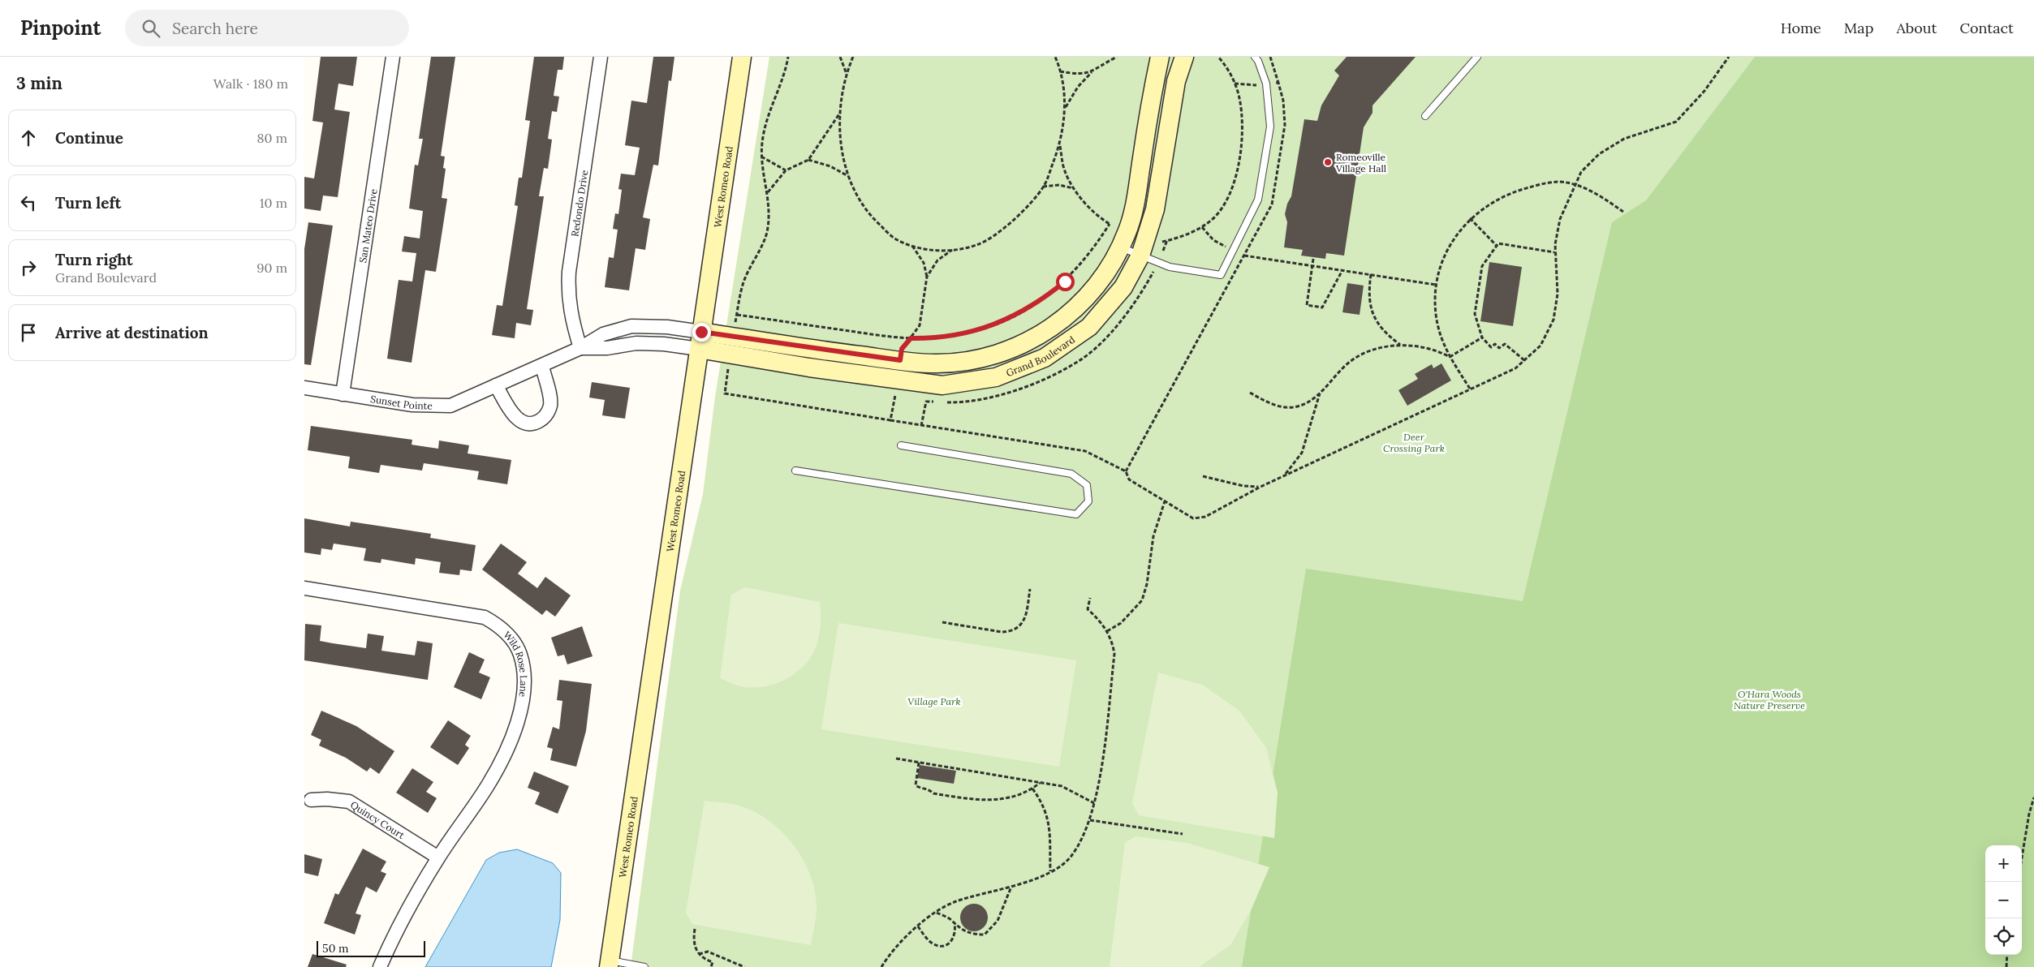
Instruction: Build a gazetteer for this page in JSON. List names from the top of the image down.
{
  "streets": {
    "street": [
      "West Romeo Road",
      "Redondo Drive",
      "San Mateo Drive",
      "Grand Boulevard",
      "Sunset Pointe",
      "Wild Rose Lane",
      "Quincy Court"
    ]
  },
  "crossings": [
    ["West Romeo Road", "Grand Boulevard"],
    ["West Romeo Road", "Sunset Pointe"],
    ["Redondo Drive", "Sunset Pointe"],
    ["San Mateo Drive", "Sunset Pointe"],
    ["Grand Boulevard", "Sunset Pointe"],
    ["Wild Rose Lane", "Quincy Court"]
  ],
  "parks": ["Deer Crossing Park", "O'Hara Woods Nature Preserve", "Village Park"],
  "places": ["Romeoville Village Hall"],
  "scale_bar": "50 m",
  "page": {
    "header": "Pinpoint",
    "search": "Search here",
    "nav": [
      "Home",
      "Map",
      "About",
      "Contact"
    ],
    "heading": ["3 min", "Walk · 180 m"],
    "list": [
      ["Continue", "80 m"],
      ["Turn left", "10 m"],
      ["Turn right", "Grand Boulevard", "90 m"],
      "Arrive at destination"
    ],
    "map_buttons": ["+", "−"],
    "scale": "50 m"
  }
}
